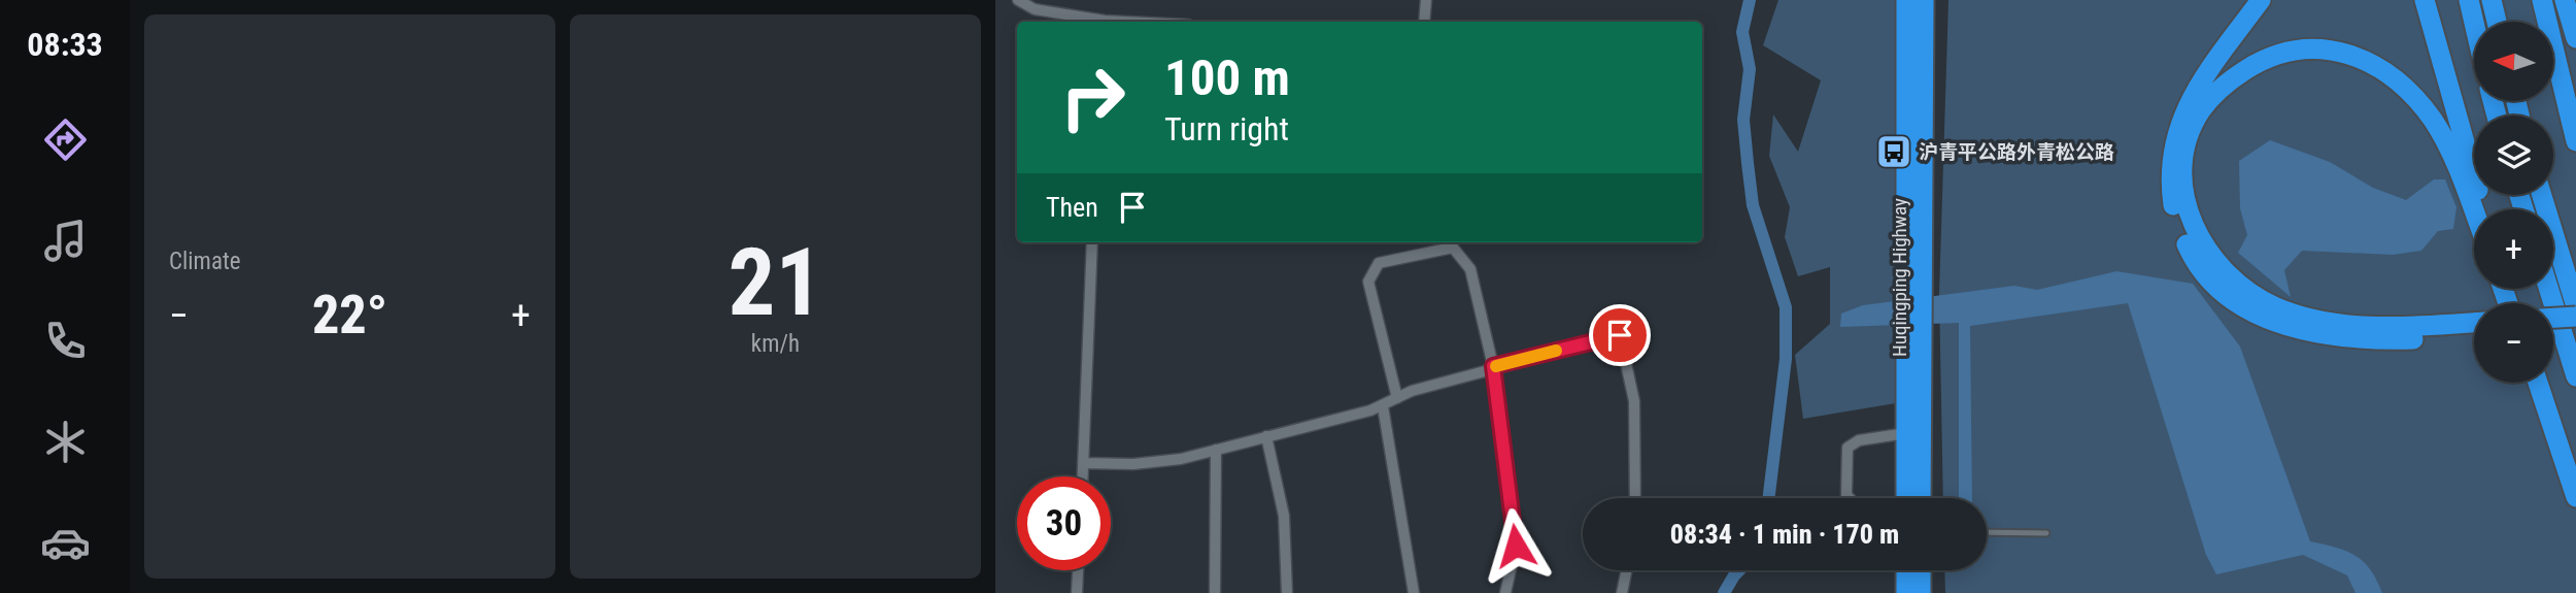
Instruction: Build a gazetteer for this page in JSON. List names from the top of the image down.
{
  "streets": {
    "highway": ["Huqingping Highway"]
  },
  "places": {
    "bus stop": ["沪青平公路外青松公路"]
  },
  "north": "left",
  "page": {
    "tabs": "08:33",
    "tile": [
      "Climate",
      ["21", "km/h"]
    ],
    "map_buttons": ["+", "−"],
    "turn": ["100 m", "Turn right"],
    "then": "Then",
    "heat": ["−", "22°", "+"],
    "limit": "30",
    "trip": "08:34 · 1 min · 170 m"
  }
}
